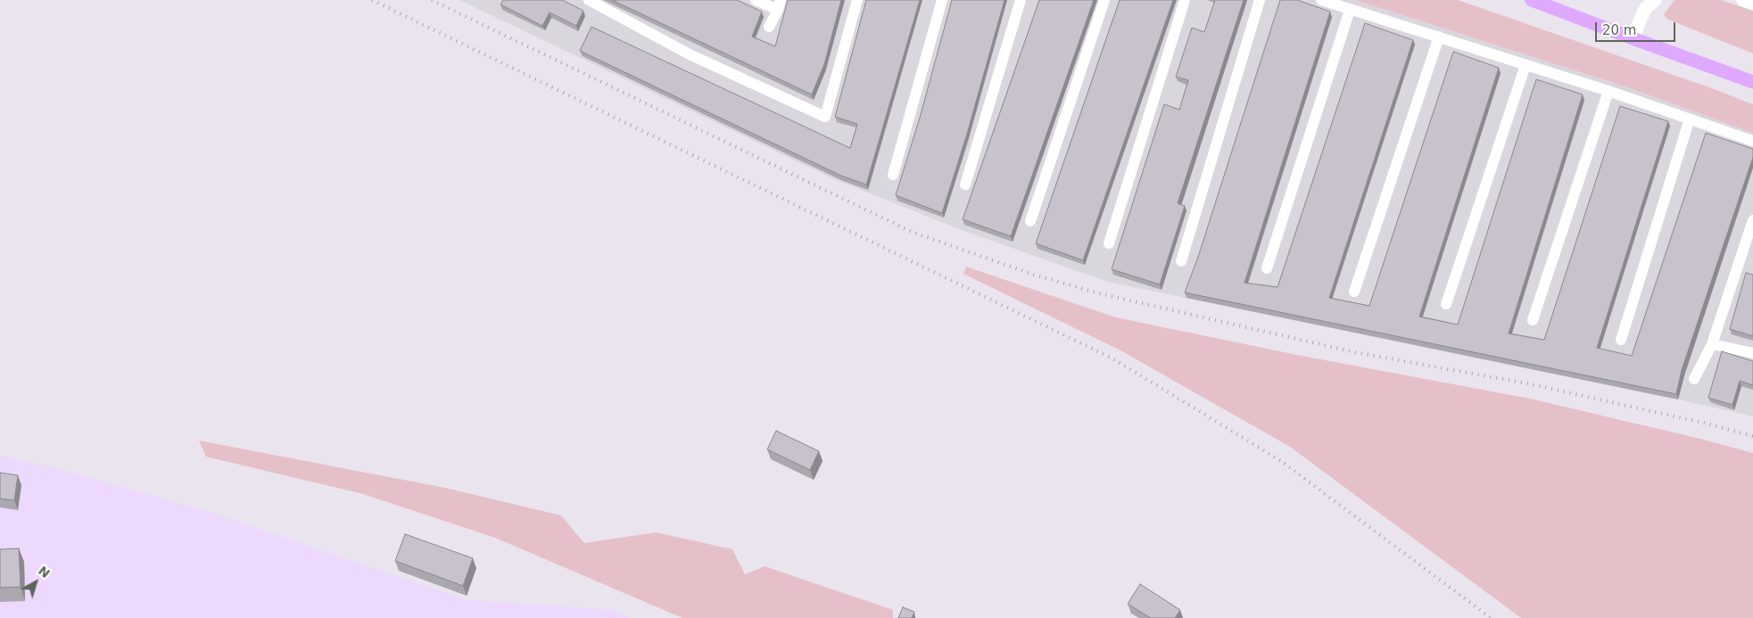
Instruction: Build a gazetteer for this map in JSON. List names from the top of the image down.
{
  "scale_bar": "20 m",
  "north": "top right"
}
